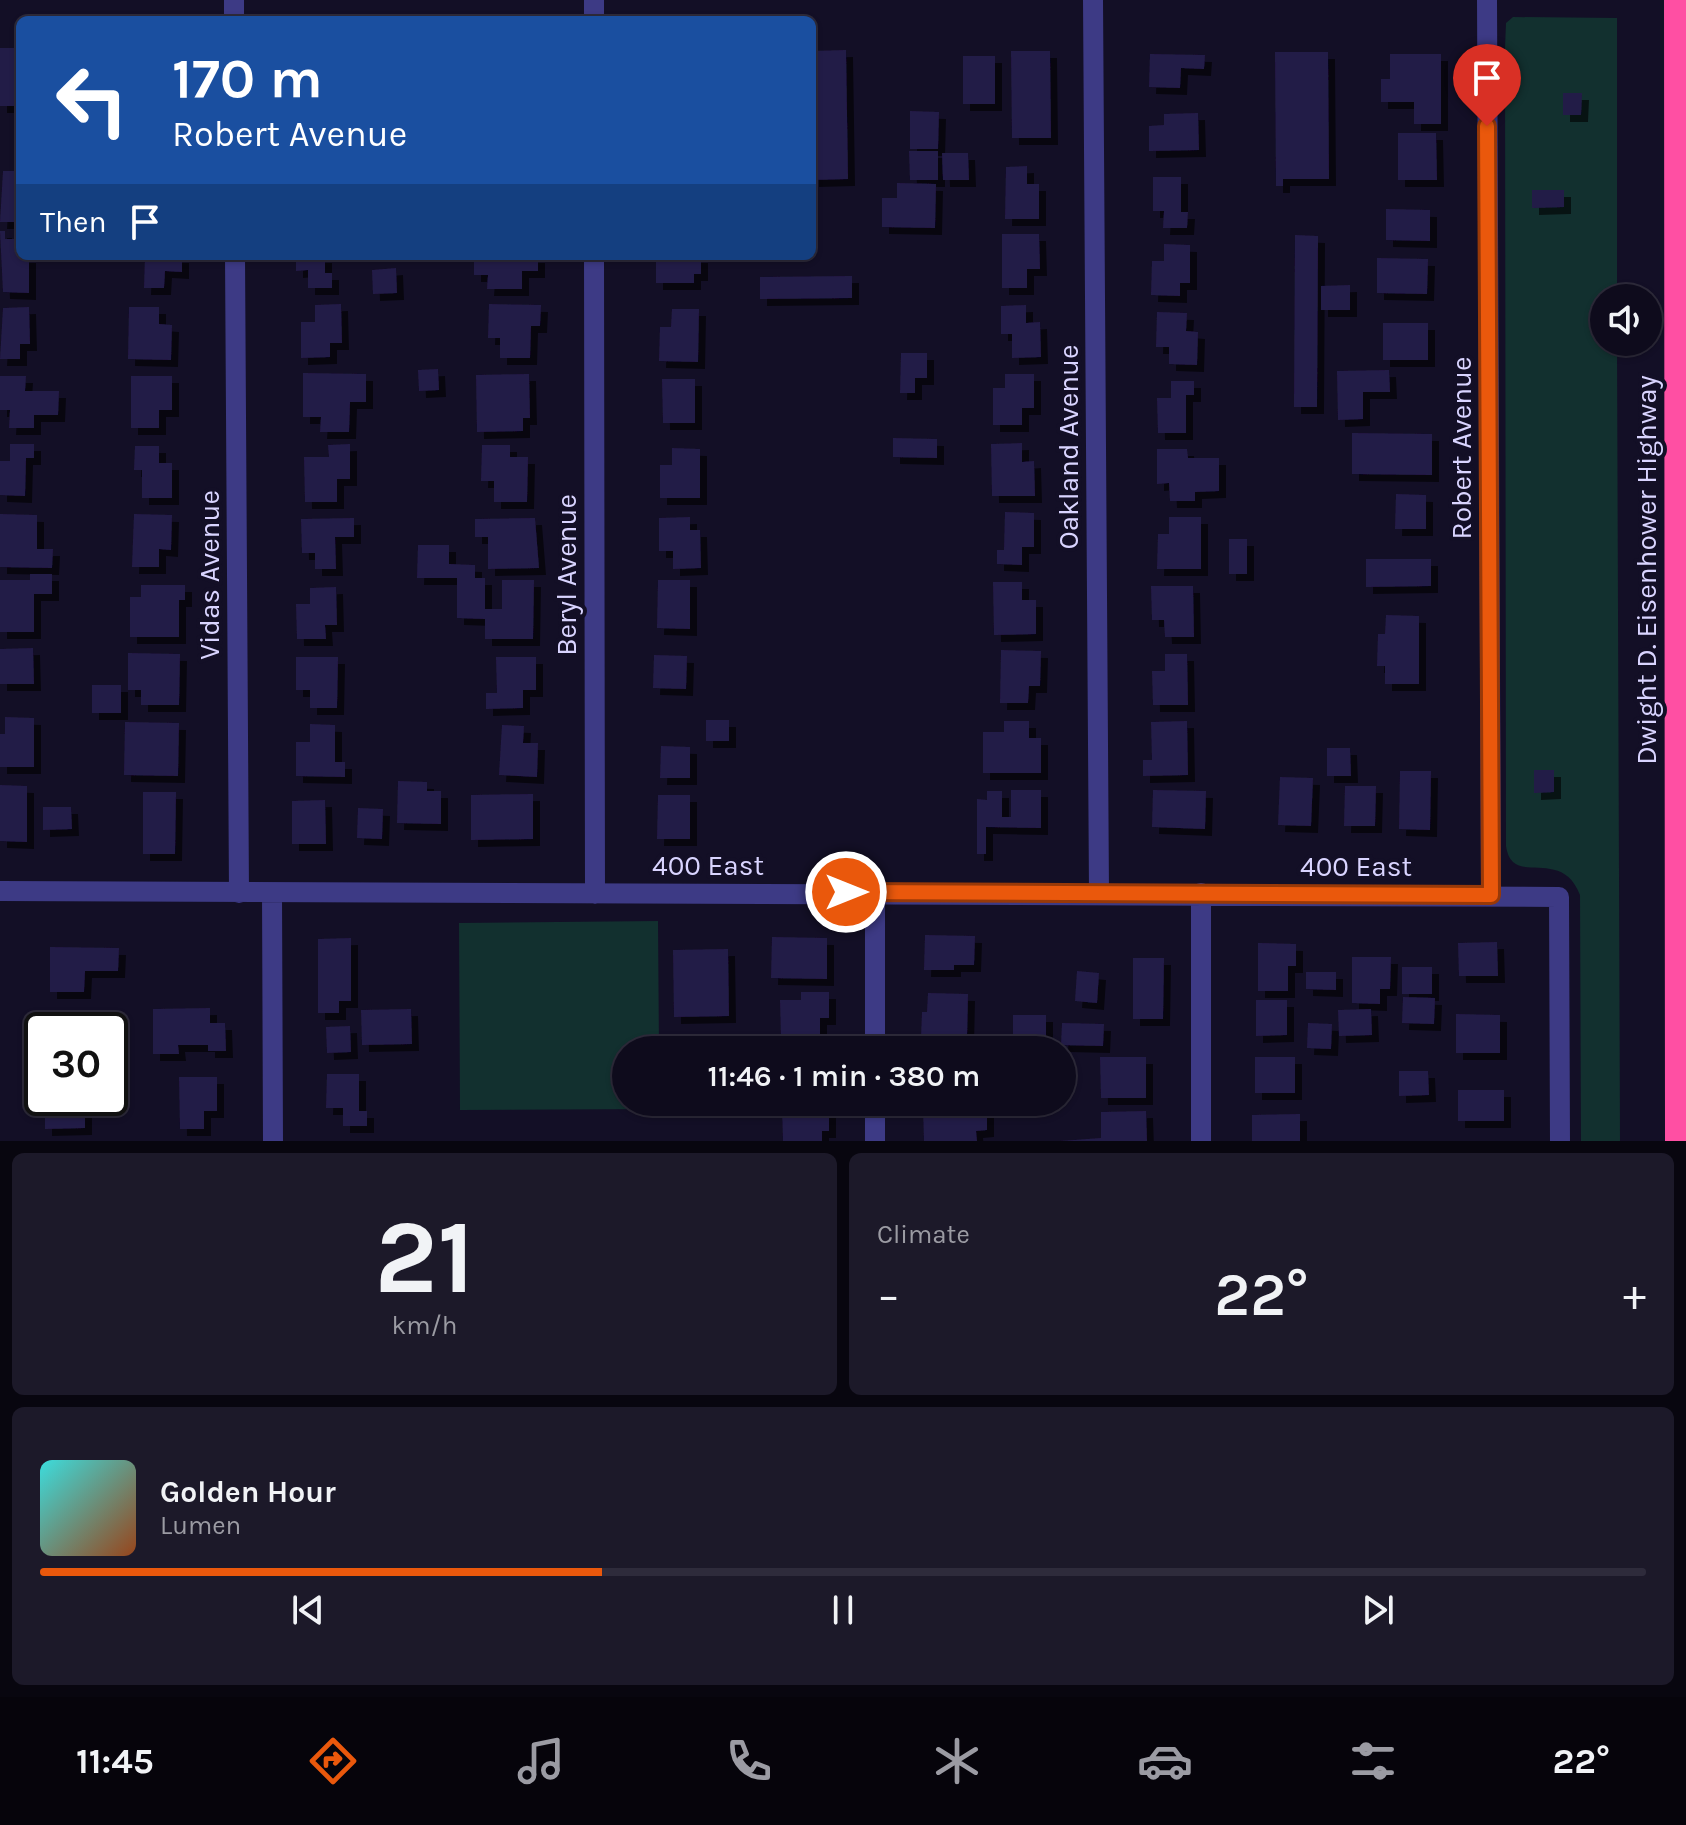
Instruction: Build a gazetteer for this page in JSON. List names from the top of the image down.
{
  "streets": {
    "highway": ["Dwight D. Eisenhower Highway"],
    "street": [
      "Oakland Avenue",
      "Robert Avenue",
      "Vidas Avenue",
      "Beryl Avenue",
      "400 East"
    ]
  },
  "crossings": [
    ["Oakland Avenue", "400 East"],
    ["Robert Avenue", "400 East"],
    ["Vidas Avenue", "400 East"],
    ["Beryl Avenue", "400 East"]
  ],
  "page": {
    "turn": ["170 m", "Robert Avenue"],
    "then": "Then",
    "limit": "30",
    "trip": "11:46 · 1 min · 380 m",
    "tile": [
      ["21", "km/h"],
      "Climate"
    ],
    "heat": ["−", "22°", "+"],
    "song": ["Golden Hour", "Lumen"],
    "tabs": ["11:45", "22°"]
  }
}
